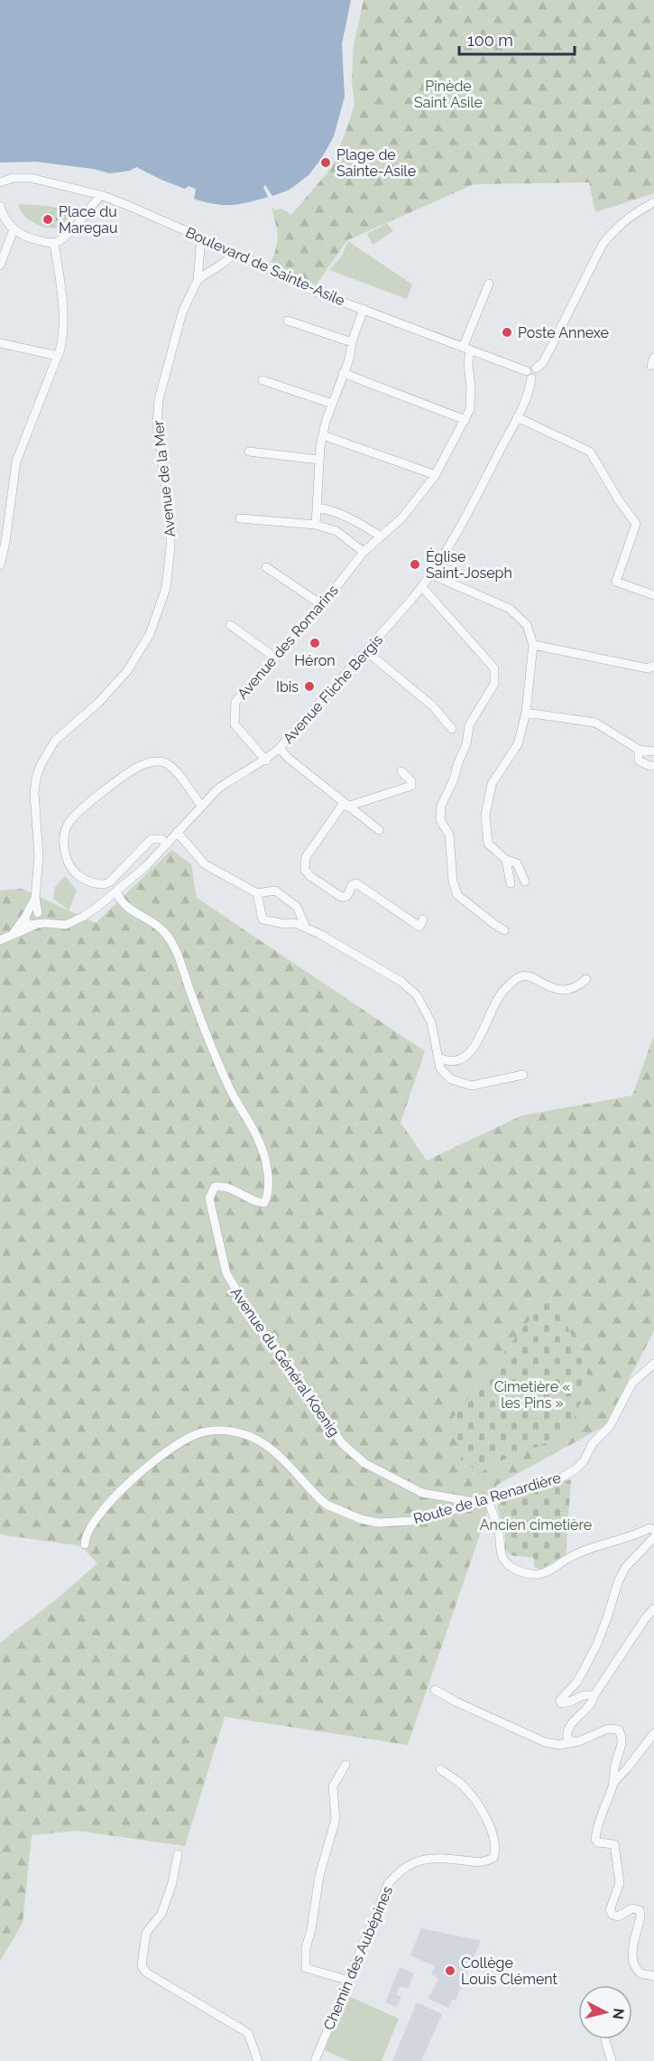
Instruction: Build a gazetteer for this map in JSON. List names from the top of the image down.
{
  "streets": {
    "street": [
      "Boulevard de Sainte-Asile",
      "Avenue de la Mer",
      "Avenue des Romarins",
      "Avenue Fliche Bergis",
      "Avenue du Général Koenig",
      "Route de la Renardière",
      "Chemin des Aubépines"
    ]
  },
  "crossings": [
    ["Boulevard de Sainte-Asile", "Avenue de la Mer"],
    ["Boulevard de Sainte-Asile", "Avenue des Romarins"],
    ["Boulevard de Sainte-Asile", "Avenue Fliche Bergis"],
    ["Avenue de la Mer", "Avenue Fliche Bergis"],
    ["Avenue des Romarins", "Avenue Fliche Bergis"],
    ["Avenue Fliche Bergis", "Avenue du Général Koenig"],
    ["Avenue du Général Koenig", "Route de la Renardière"]
  ],
  "parks": ["Pinède Saint Asile", "Cimetière « les Pins »", "Ancien cimetière"],
  "places": [
    "Plage de Sainte-Asile",
    "Place du Maregau",
    "Poste Annexe",
    "Église Saint-Joseph",
    "Héron",
    "Ibis",
    "Collège Louis Clément"
  ],
  "scale_bar": "100 m",
  "north": "right"
}
